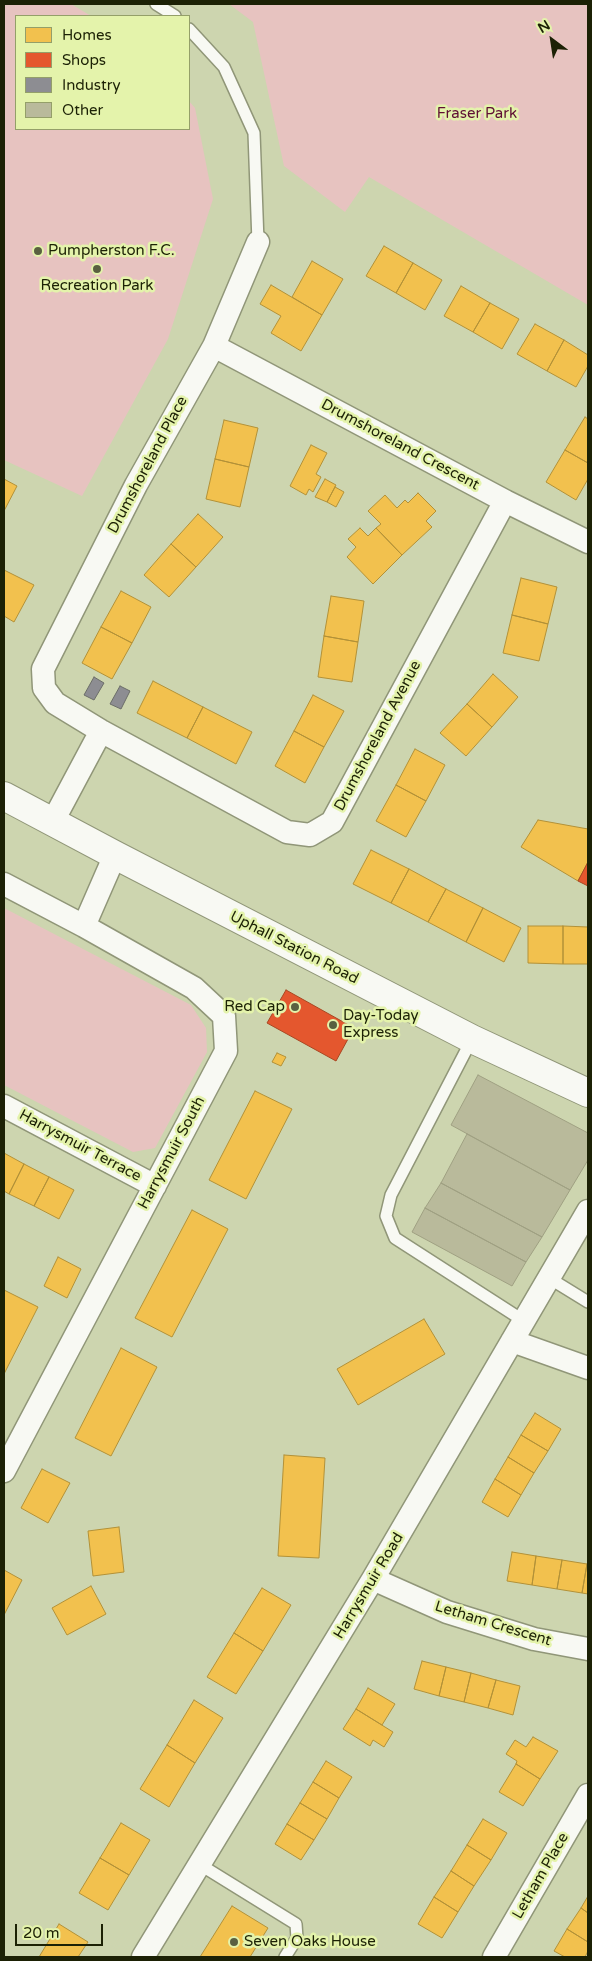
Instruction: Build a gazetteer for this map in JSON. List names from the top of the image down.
{
  "streets": {
    "main road": ["Uphall Station Road"],
    "street": [
      "Drumshoreland Crescent",
      "Drumshoreland Place",
      "Drumshoreland Avenue",
      "Harrysmuir Terrace",
      "Harrysmuir South",
      "Harrysmuir Road",
      "Letham Crescent",
      "Letham Place"
    ]
  },
  "crossings": [
    ["Drumshoreland Crescent", "Drumshoreland Place"],
    ["Drumshoreland Crescent", "Drumshoreland Avenue"],
    ["Drumshoreland Place", "Drumshoreland Avenue"],
    ["Harrysmuir Terrace", "Harrysmuir South"],
    ["Harrysmuir Road", "Letham Crescent"]
  ],
  "parks": ["Fraser Park"],
  "places": [
    "Pumpherston F.C.",
    "Recreation Park",
    "Red Cap",
    "Day-Today Express",
    "Seven Oaks House"
  ],
  "legend": [
    "Homes",
    "Shops",
    "Industry",
    "Other"
  ],
  "scale_bar": "20 m",
  "north": "top left"
}
